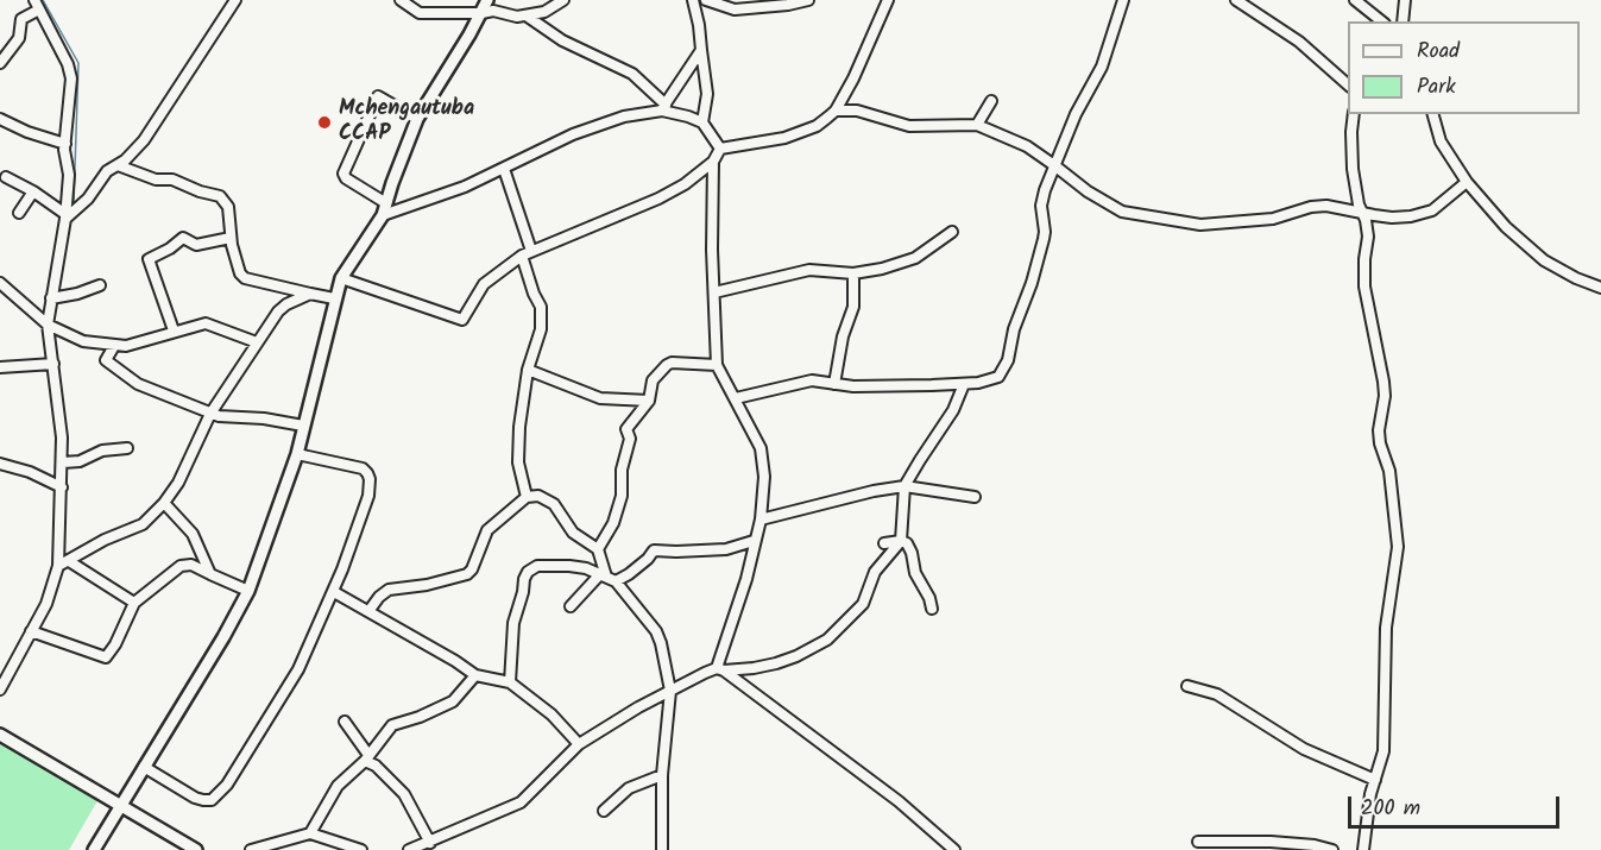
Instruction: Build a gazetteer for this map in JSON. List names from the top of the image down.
{
  "places": ["Mchengautuba CCAP"],
  "legend": ["Road", "Park"],
  "scale_bar": "200 m"
}
